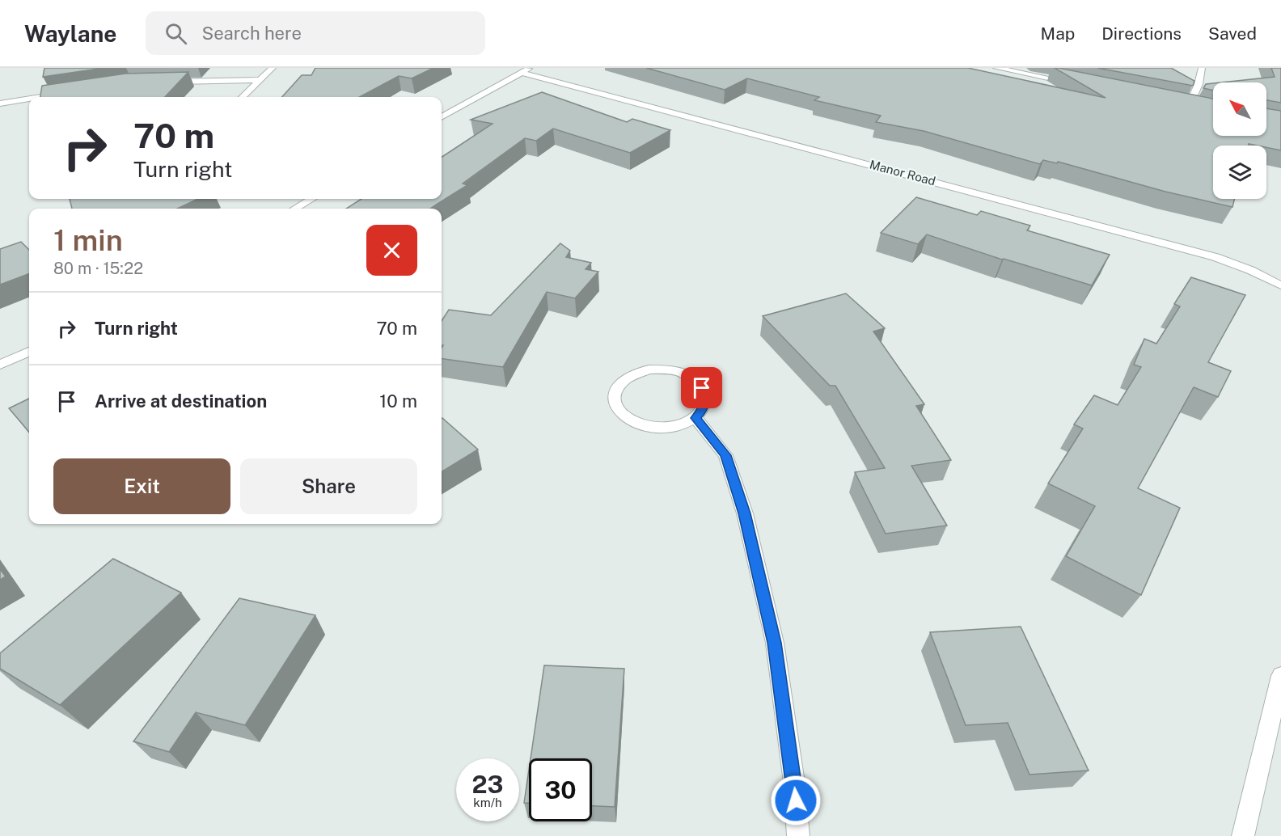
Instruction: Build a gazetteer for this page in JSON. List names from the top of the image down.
{
  "streets": {
    "street": ["Manor Road"]
  },
  "north": "top left",
  "page": {
    "header": "Waylane",
    "search": "Search here",
    "nav": ["Map", "Directions", "Saved"],
    "turn": ["70 m", "Turn right"],
    "heading": ["1 min", "80 m · 15:22"],
    "list": [
      {
        "name": "Turn right",
        "value": "70 m"
      },
      {
        "name": "Arrive at destination",
        "value": "10 m"
      }
    ],
    "buttons": ["Exit", "Share"],
    "speed": "23 km/h",
    "limit": "30"
  }
}
